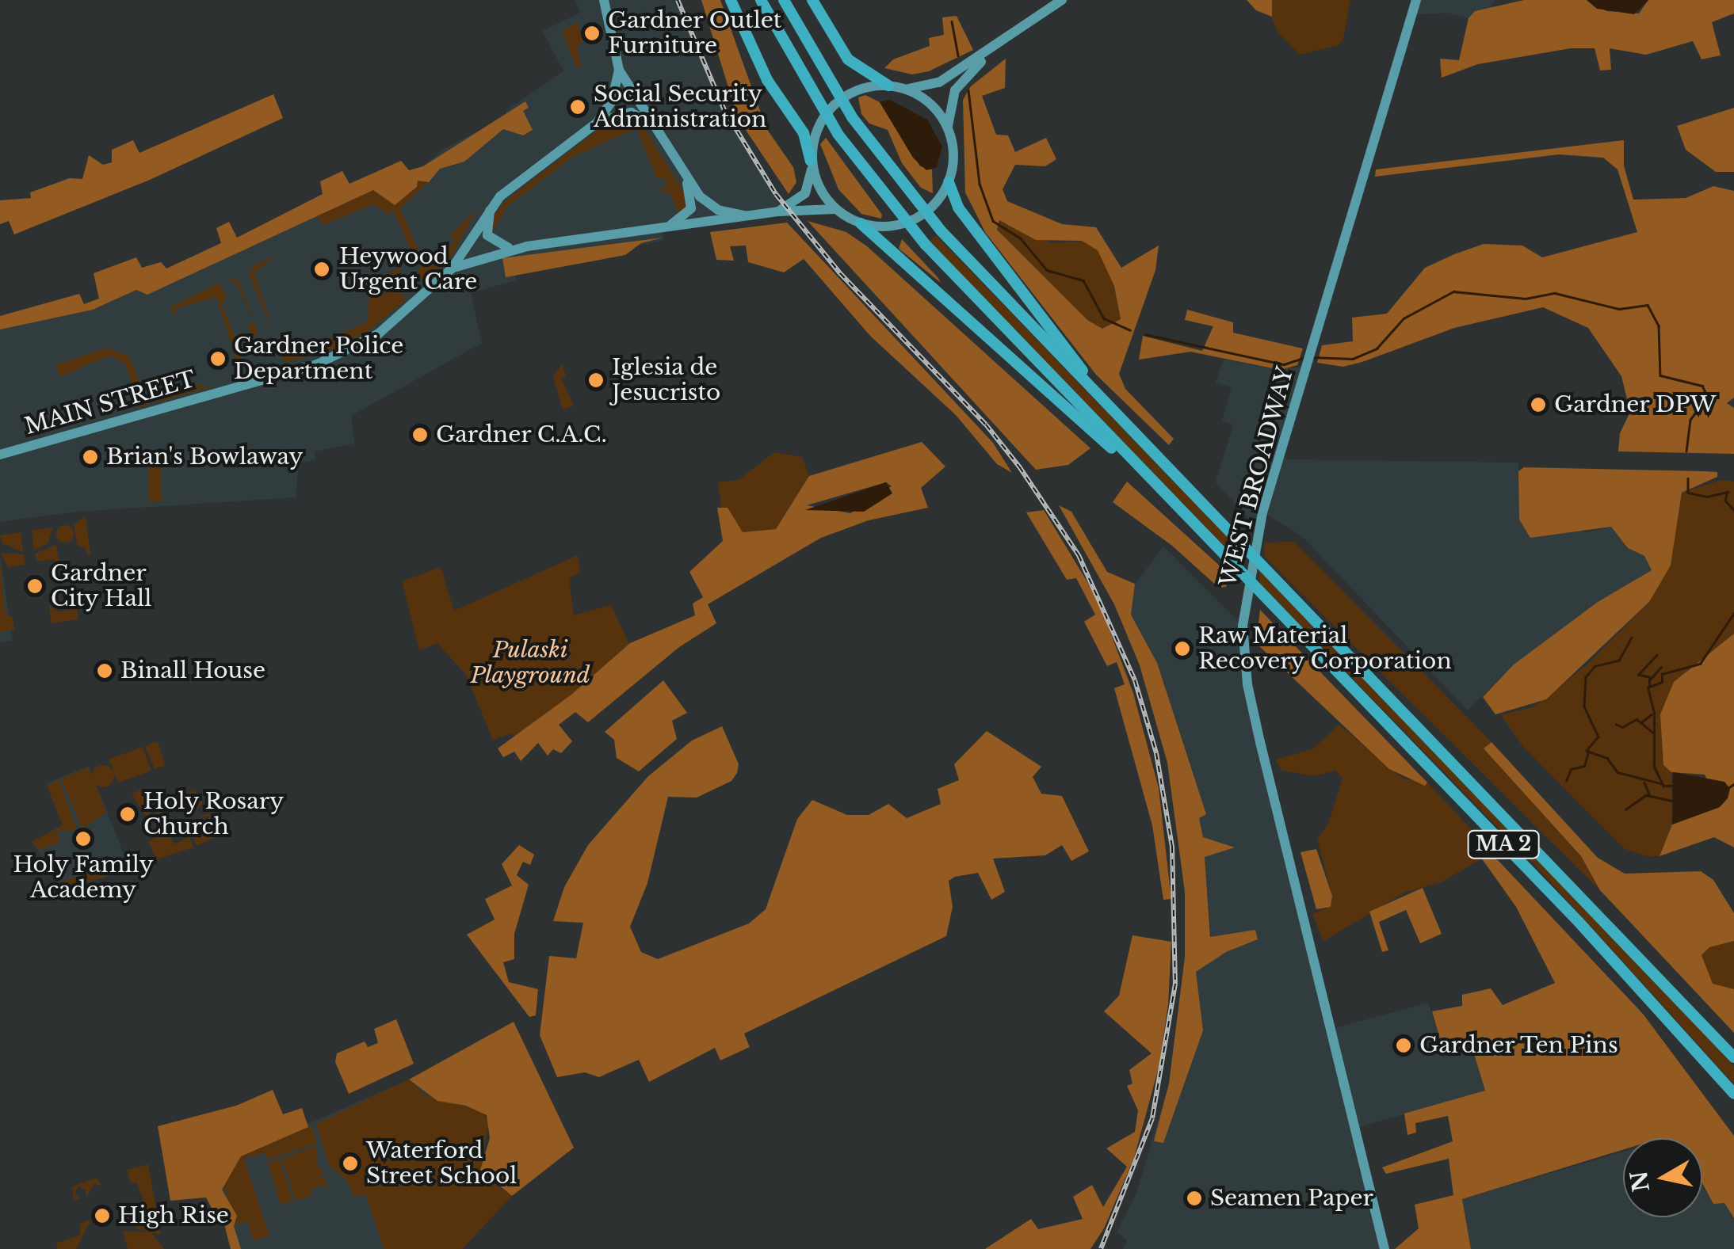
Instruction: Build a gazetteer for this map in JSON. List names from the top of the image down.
{
  "streets": {
    "highway": ["MA 2"],
    "main road": ["MAIN STREET", "WEST BROADWAY"]
  },
  "parks": ["Pulaski Playground"],
  "places": [
    "Gardner Outlet Furniture",
    "Social Security Administration",
    "Heywood Urgent Care",
    "Gardner Police Department",
    "Iglesia de Jesucristo",
    "Gardner DPW",
    "Gardner C.A.C.",
    "Brian's Bowlaway",
    "Gardner City Hall",
    "Raw Material Recovery Corporation",
    "Binall House",
    "Holy Rosary Church",
    "Holy Family Academy",
    "Gardner Ten Pins",
    "Waterford Street School",
    "Seamen Paper",
    "High Rise"
  ],
  "north": "left"
}
